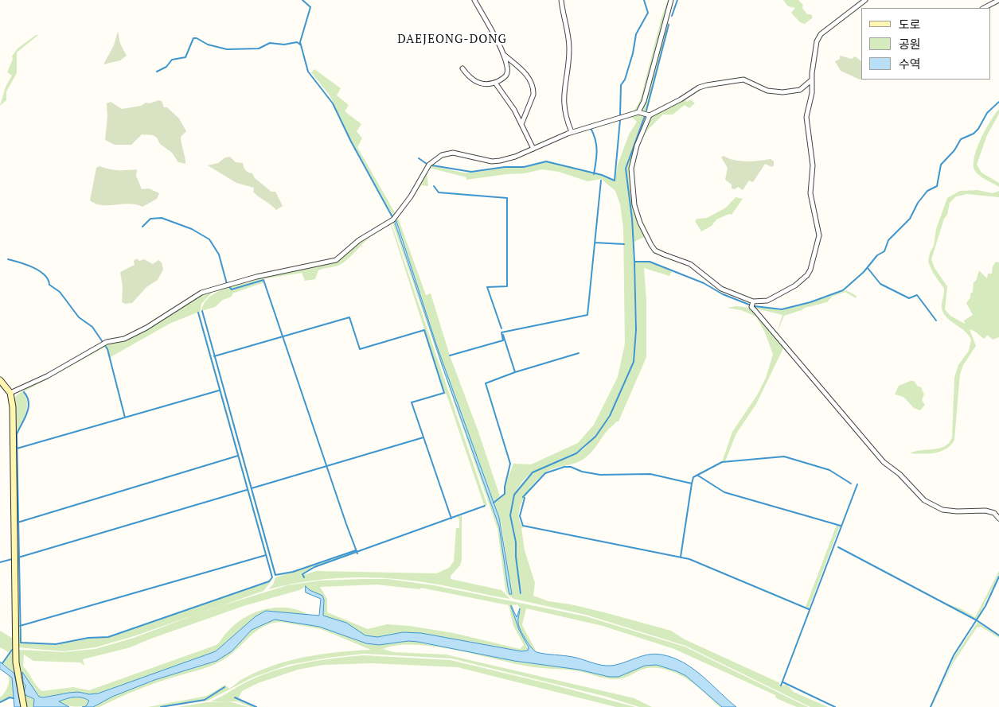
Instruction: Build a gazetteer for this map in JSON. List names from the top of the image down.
{
  "districts": ["DAEJEONG-DONG"],
  "legend": ["도로", "공원", "수역"]
}
